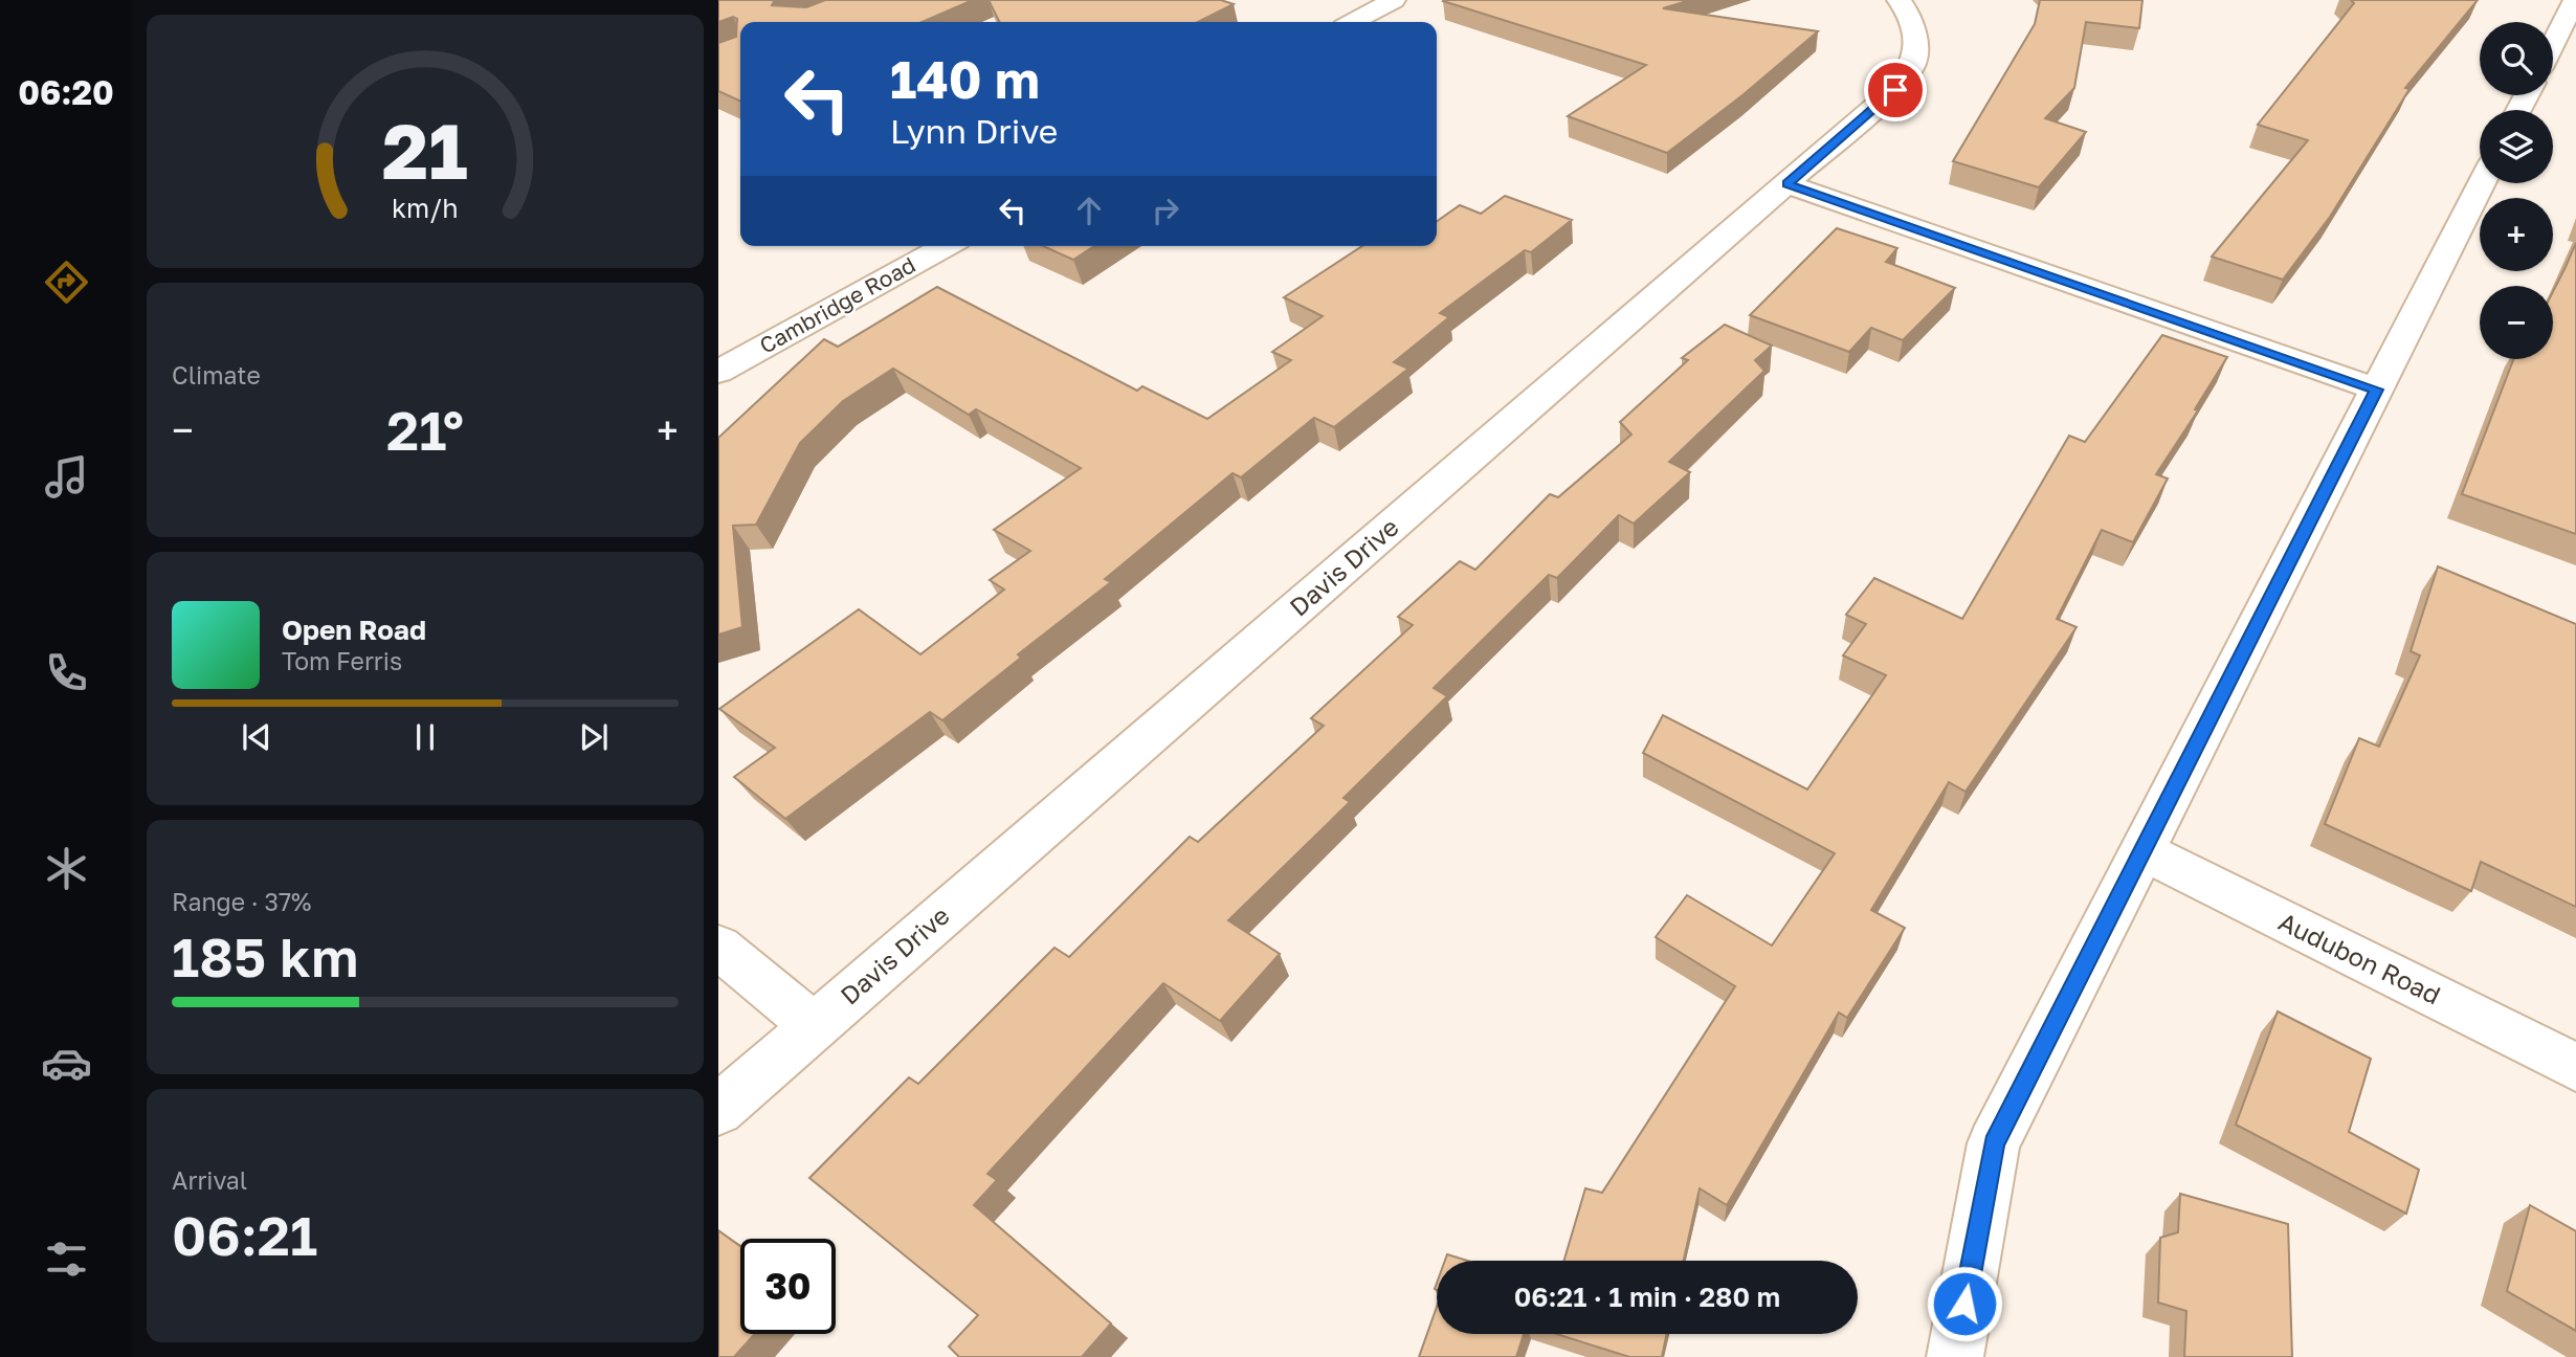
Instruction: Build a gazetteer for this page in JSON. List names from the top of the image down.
{
  "streets": {
    "street": ["Cambridge Road", "Davis Drive", "Audubon Road"]
  },
  "page": {
    "tabs": "06:20",
    "map_buttons": ["+", "−"],
    "turn": ["140 m", "Lynn Drive"],
    "tile": [
      "Climate",
      ["Range · 37%", "185 km"],
      ["Arrival", "06:21"]
    ],
    "heat": ["−", "21°", "+"],
    "song": ["Open Road", "Tom Ferris"],
    "limit": "30",
    "trip": "06:21 · 1 min · 280 m",
    "gauge": ["21", "km/h"]
  }
}
